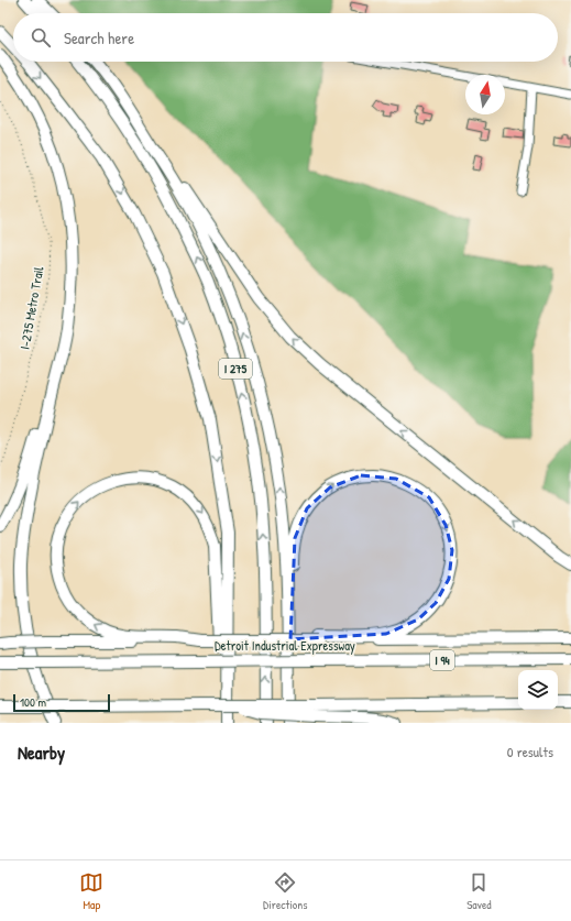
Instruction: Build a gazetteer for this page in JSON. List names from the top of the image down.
{
  "streets": {
    "highway": ["I 275", "Detroit Industrial Expressway", "I 94"],
    "path": ["I-275 Metro Trail"]
  },
  "scale_bar": "100 m",
  "north": "top",
  "page": {
    "search": "Search here",
    "scale": "100 m",
    "heading": ["Nearby", "0 results"],
    "nav": ["Map", "Directions", "Saved"]
  }
}
